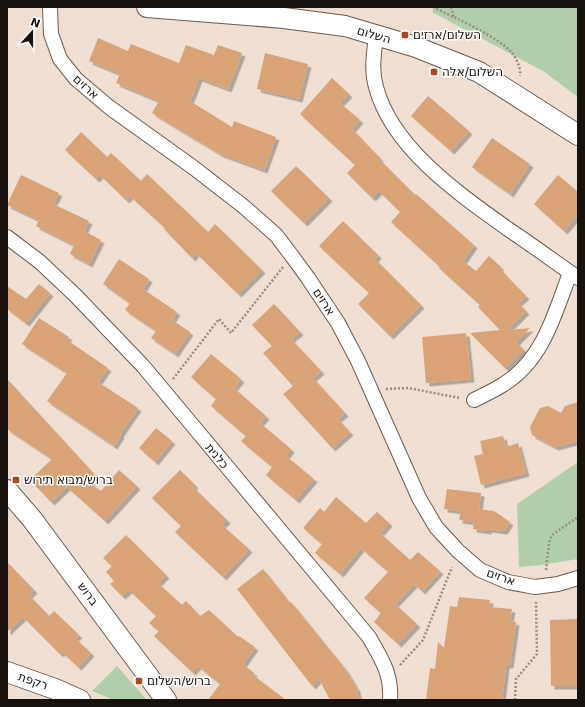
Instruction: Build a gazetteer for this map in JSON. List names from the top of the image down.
{
  "streets": {
    "street": [
      "השלום",
      "ארזים",
      "כלנית",
      "ברוש",
      "רקפת"
    ]
  },
  "places": {
    "transit": [
      "השלום/ארזים",
      "השלום/אלה",
      "ברוש/מבוא תירוש",
      "ברוש/השלום"
    ]
  },
  "north": "top"
}
